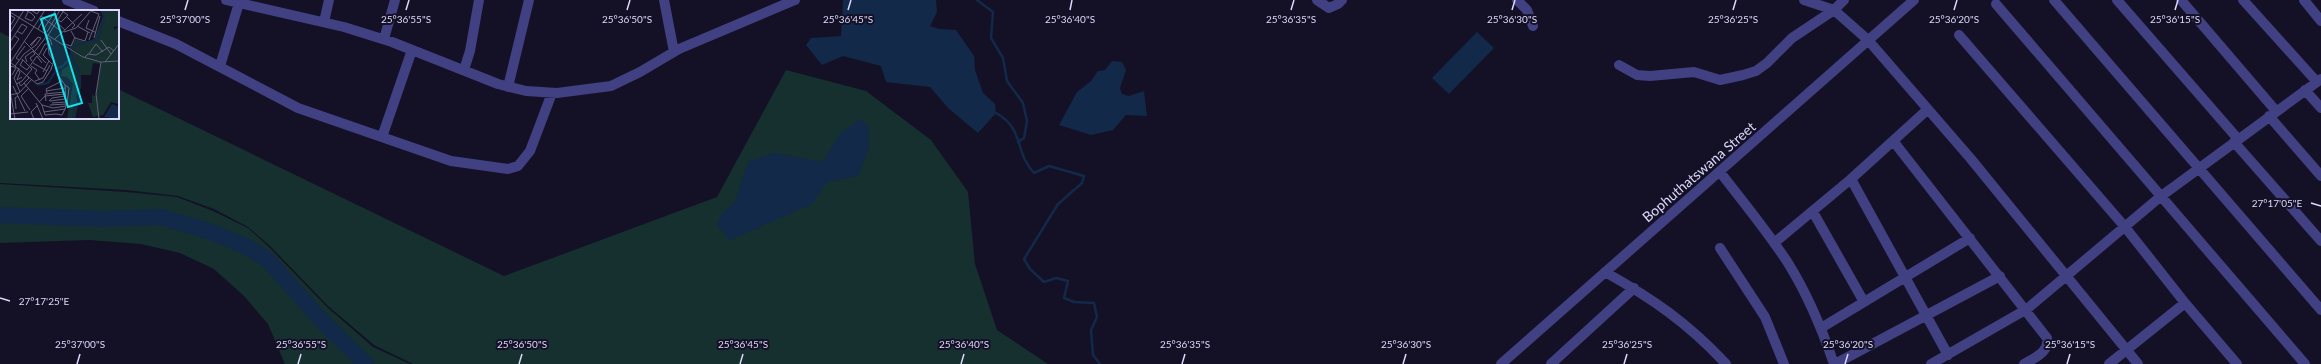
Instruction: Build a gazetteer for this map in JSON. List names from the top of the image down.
{
  "streets": {
    "street": ["Bophuthatswana Street"]
  },
  "coordinates": [
    "25°37'00\"S",
    "25°36'55\"S",
    "25°36'50\"S",
    "25°36'45\"S",
    "25°36'40\"S",
    "25°36'35\"S",
    "25°36'30\"S",
    "25°36'25\"S",
    "25°36'20\"S",
    "25°36'15\"S",
    "27°17'05\"E",
    "27°17'25\"E"
  ]
}
